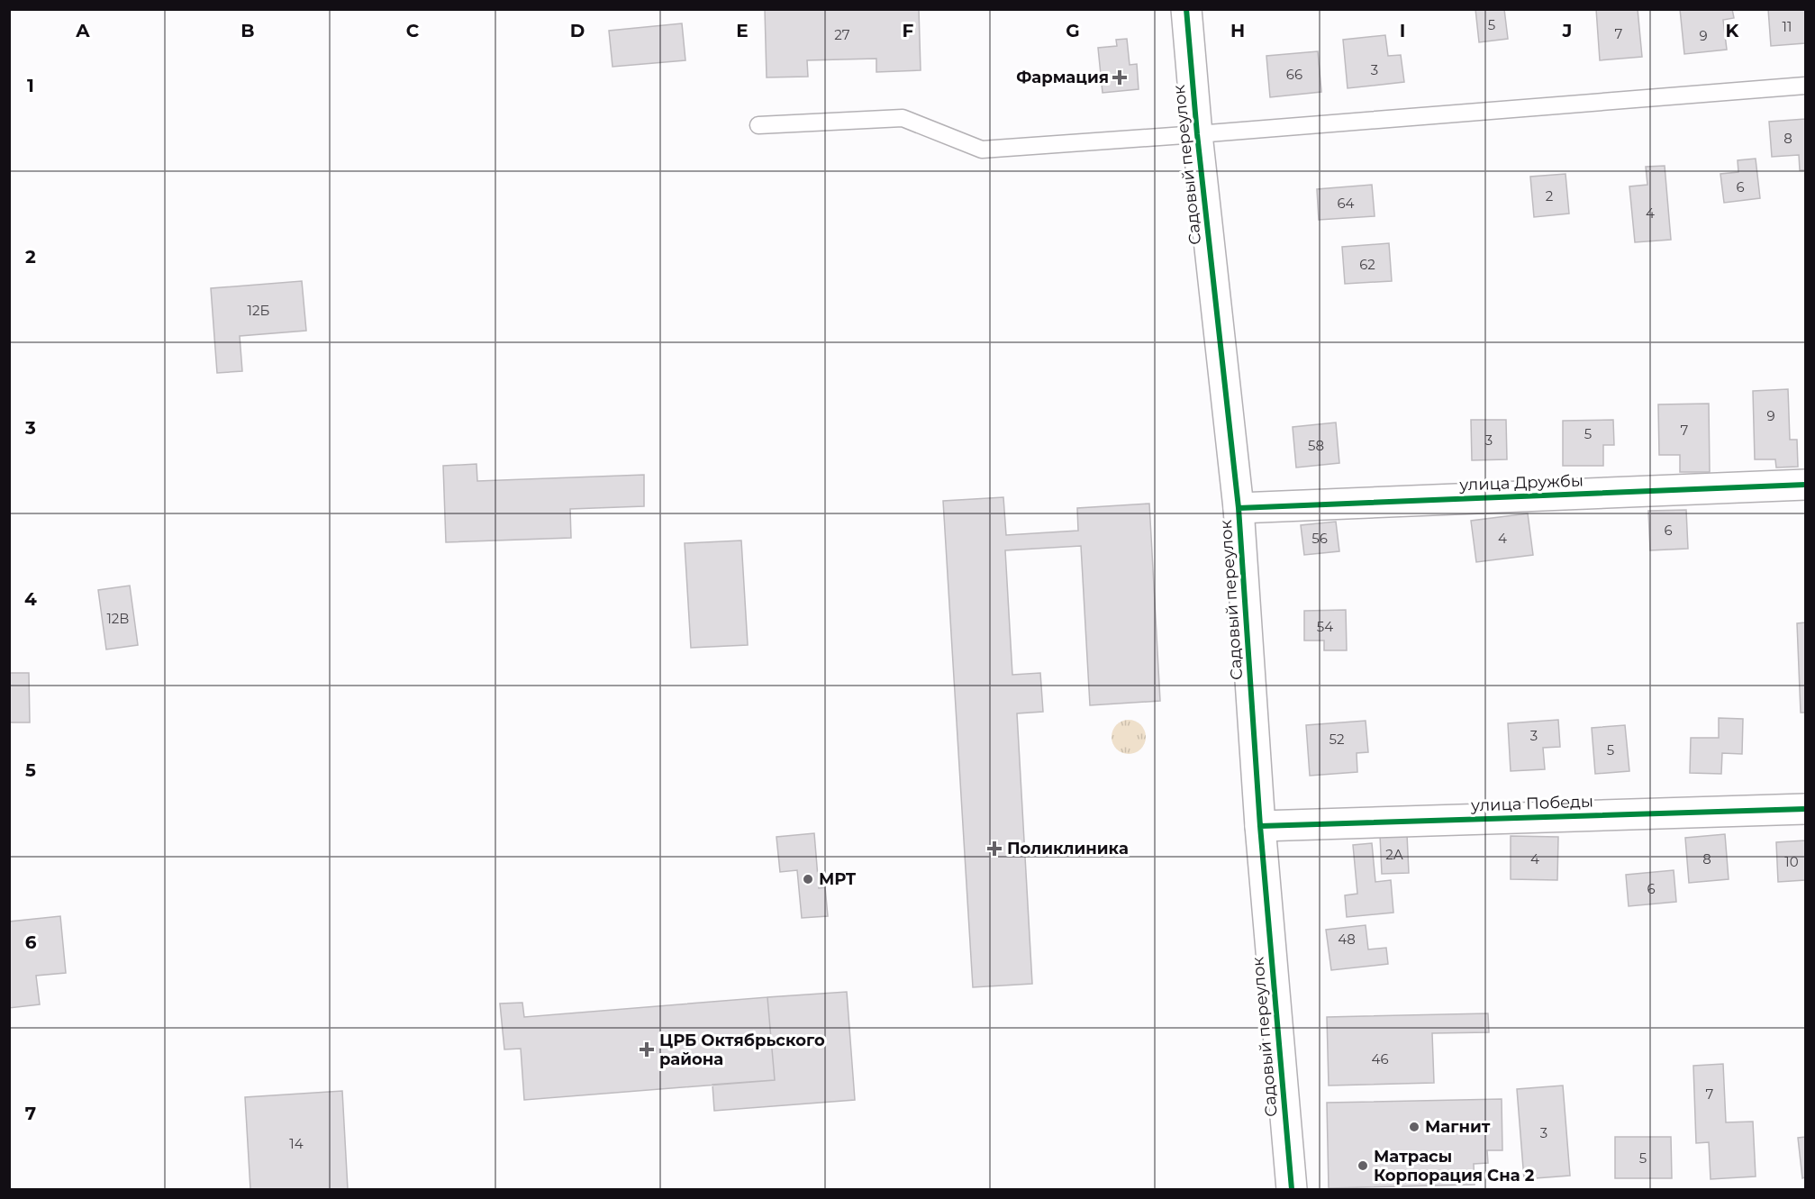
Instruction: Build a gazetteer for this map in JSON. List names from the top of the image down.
{
  "streets": {
    "street": ["Садовый переулок", "улица Дружбы", "улица Победы"]
  },
  "crossings": [
    ["Садовый переулок", "улица Дружбы"],
    ["Садовый переулок", "улица Победы"]
  ],
  "places": {
    "health": ["Фармация", "Поликлиника", "ЦРБ Октябрьского района"],
    "other": ["МРТ", "Магнит", "Матрасы Корпорация Сна 2"]
  },
  "house_numbers": [
    "5",
    "11",
    "7",
    "27",
    "9",
    "3",
    "66",
    "8",
    "6",
    "2",
    "64",
    "4",
    "62",
    "12Б",
    "9",
    "7",
    "5",
    "3",
    "58",
    "6",
    "56",
    "4",
    "12В",
    "54",
    "3",
    "52",
    "5",
    "2А",
    "4",
    "8",
    "10",
    "6",
    "48",
    "46",
    "7",
    "3",
    "14",
    "5"
  ],
  "grid": {
    "columns": [
      "A",
      "B",
      "C",
      "D",
      "E",
      "F",
      "G",
      "H",
      "I",
      "J",
      "K"
    ],
    "rows": [
      "1",
      "2",
      "3",
      "4",
      "5",
      "6",
      "7"
    ]
  }
}
